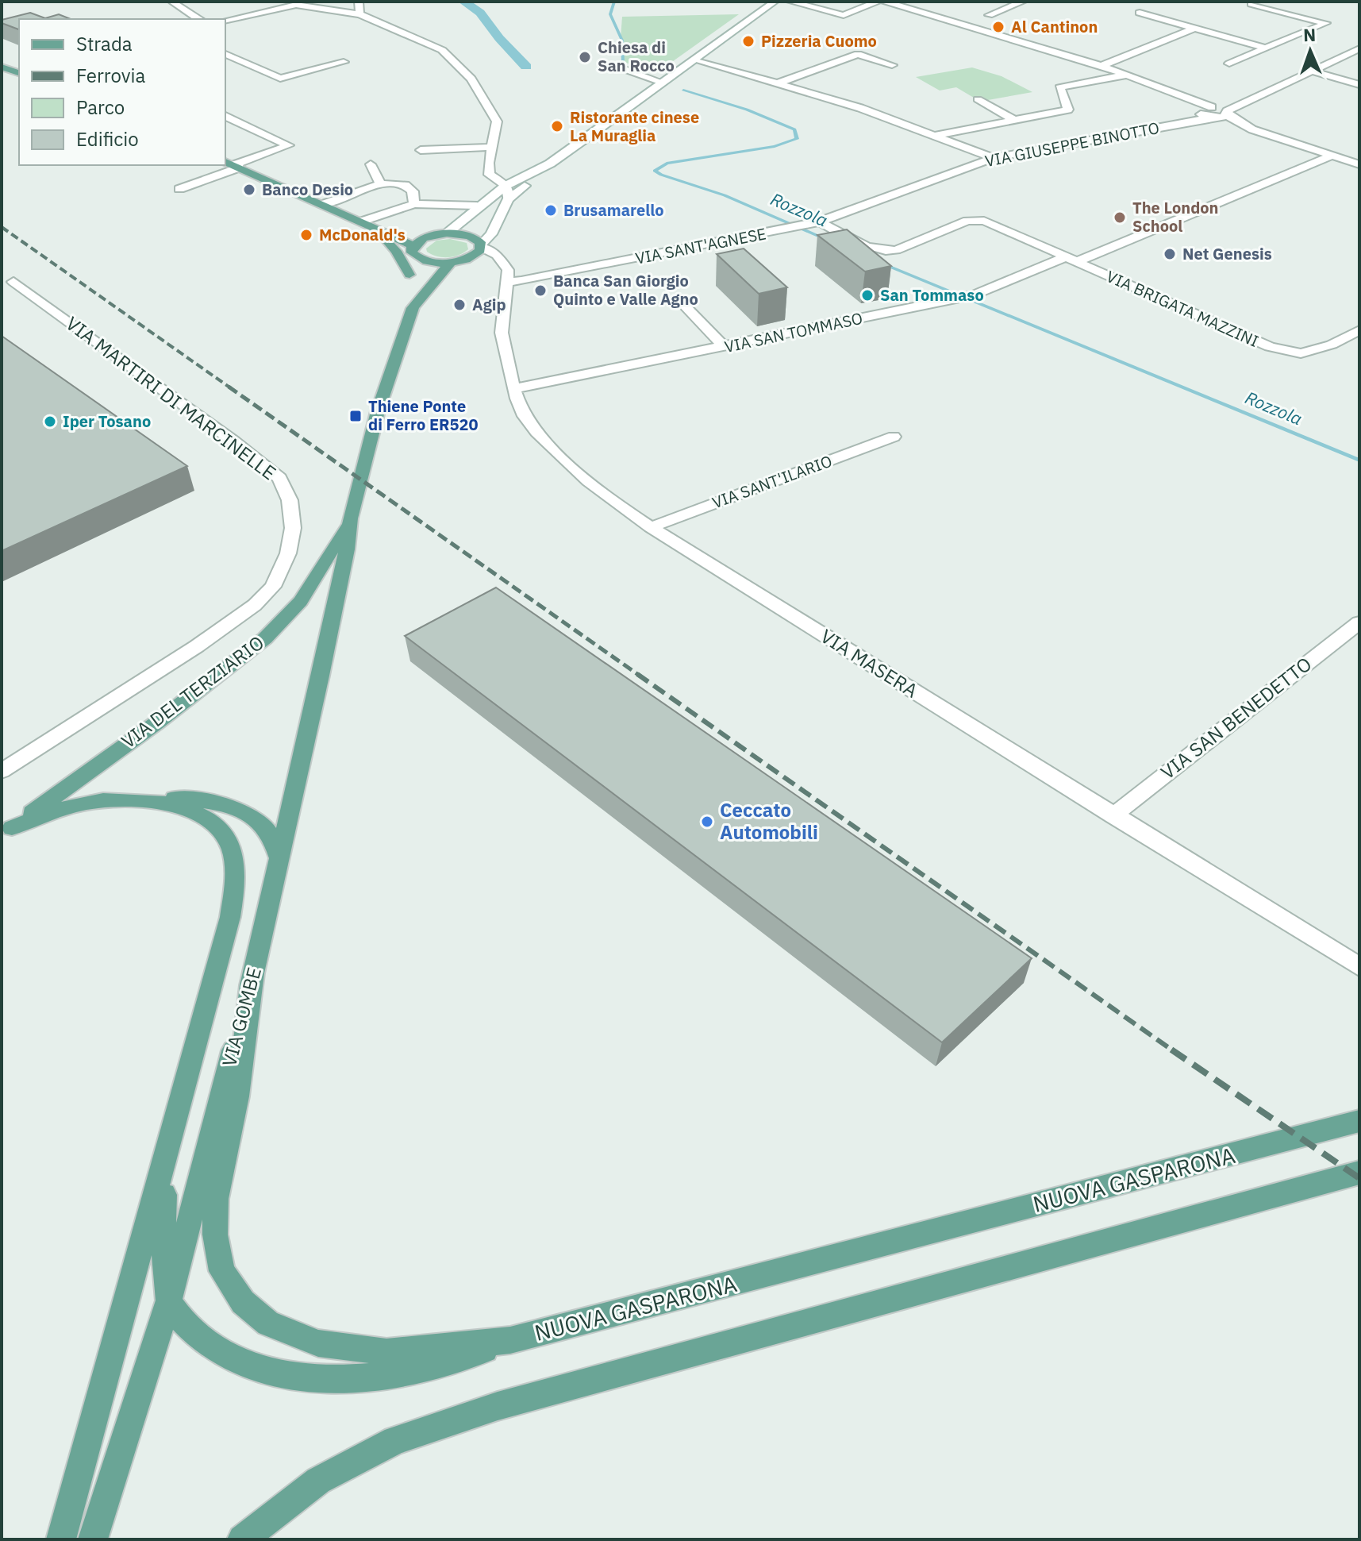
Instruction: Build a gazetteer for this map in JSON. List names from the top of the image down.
{
  "streets": {
    "main road": ["VIA DEL TERZIARIO", "VIA GOMBE", "NUOVA GASPARONA"],
    "street": [
      "VIA GIUSEPPE BINOTTO",
      "VIA SANT'AGNESE",
      "VIA BRIGATA MAZZINI",
      "VIA SAN TOMMASO",
      "VIA MARTIRI DI MARCINELLE",
      "VIA SANT'ILARIO",
      "VIA MASERA",
      "VIA SAN BENEDETTO"
    ]
  },
  "crossings": [
    ["VIA GIUSEPPE BINOTTO", "VIA SANT'AGNESE"],
    ["VIA GIUSEPPE BINOTTO", "VIA BRIGATA MAZZINI"],
    ["VIA SANT'AGNESE", "VIA BRIGATA MAZZINI"],
    ["VIA SANT'AGNESE", "VIA MASERA"],
    ["VIA BRIGATA MAZZINI", "VIA SAN TOMMASO"],
    ["VIA SAN TOMMASO", "VIA MASERA"],
    ["VIA SANT'ILARIO", "VIA MASERA"],
    ["VIA MASERA", "VIA SAN BENEDETTO"],
    ["VIA DEL TERZIARIO", "VIA GOMBE"],
    ["VIA GOMBE", "NUOVA GASPARONA"]
  ],
  "water": ["Rozzola"],
  "places": {
    "other": [
      "Al Cantinon",
      "Pizzeria Cuomo",
      "Chiesa di San Rocco",
      "Ristorante cinese La Muraglia",
      "Banco Desio",
      "Brusamarello",
      "The London School",
      "McDonald's",
      "Net Genesis",
      "Banca San Giorgio Quinto e Valle Agno",
      "San Tommaso",
      "Agip",
      "Iper Tosano",
      "Ceccato Automobili"
    ],
    "transit": ["Thiene Ponte di Ferro ER520"]
  },
  "legend": [
    "Strada",
    "Ferrovia",
    "Parco",
    "Edificio"
  ],
  "north": "top"
}
